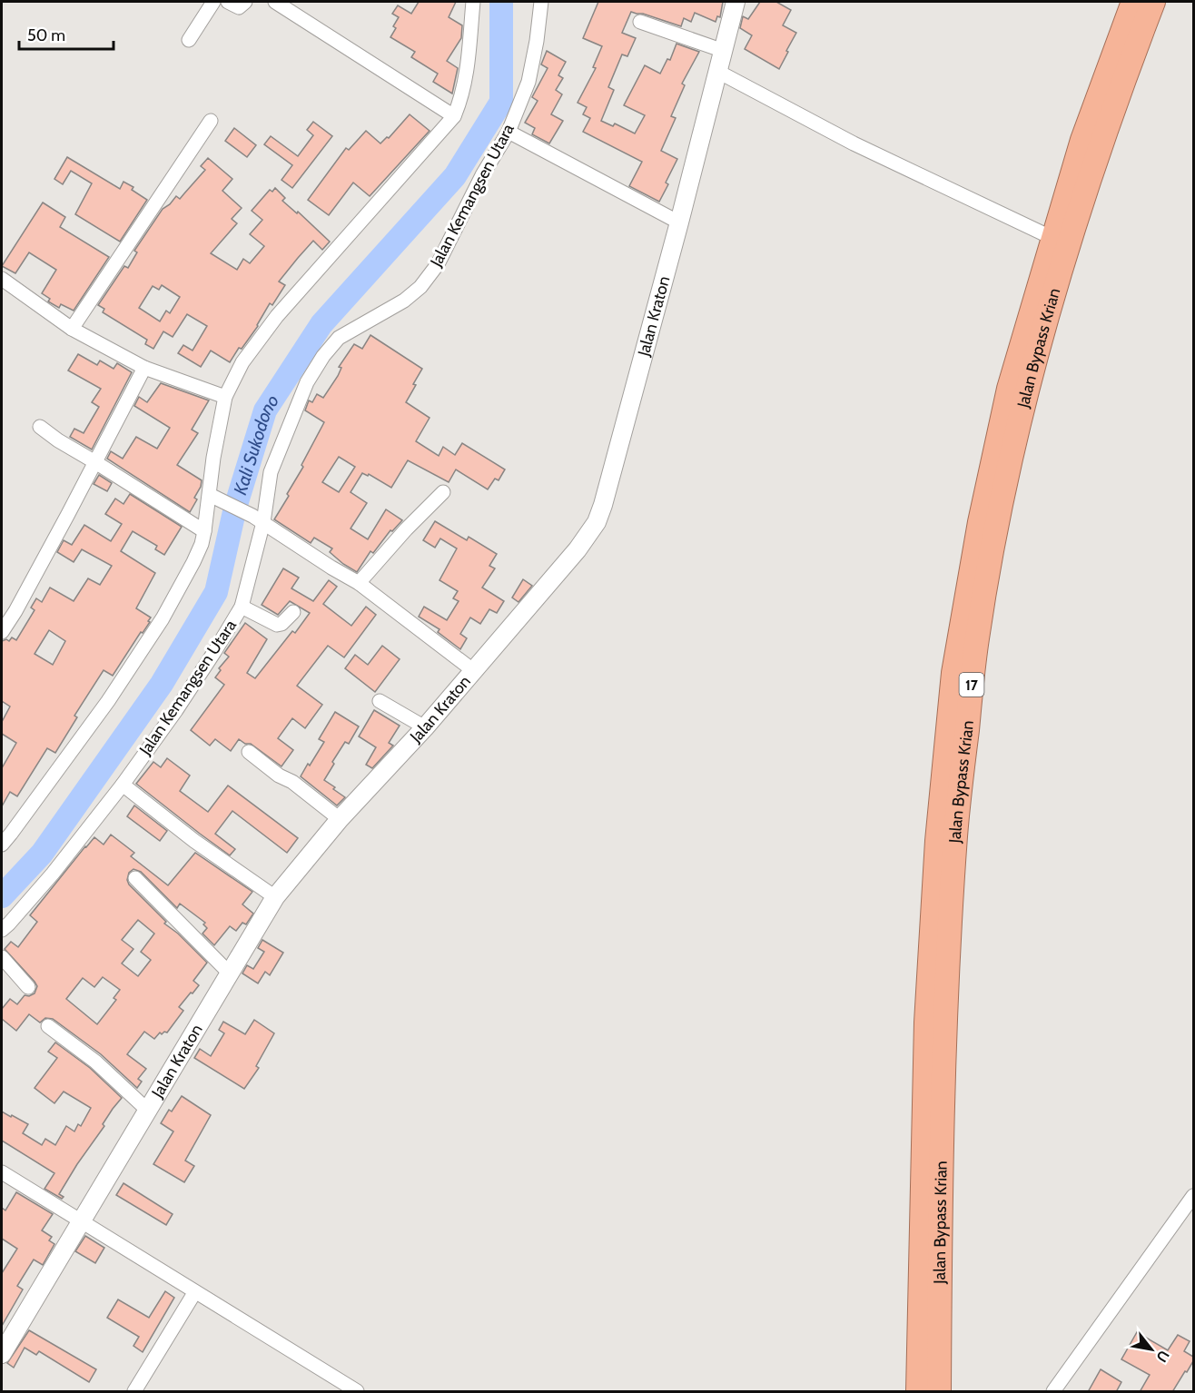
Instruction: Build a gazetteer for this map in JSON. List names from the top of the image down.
{
  "streets": {
    "highway": ["Jalan Bypass Krian", "17"],
    "street": ["Jalan Kemangsen Utara", "Jalan Kraton"]
  },
  "water": ["Kali Sukodono"],
  "scale_bar": "50 m",
  "north": "bottom right"
}
